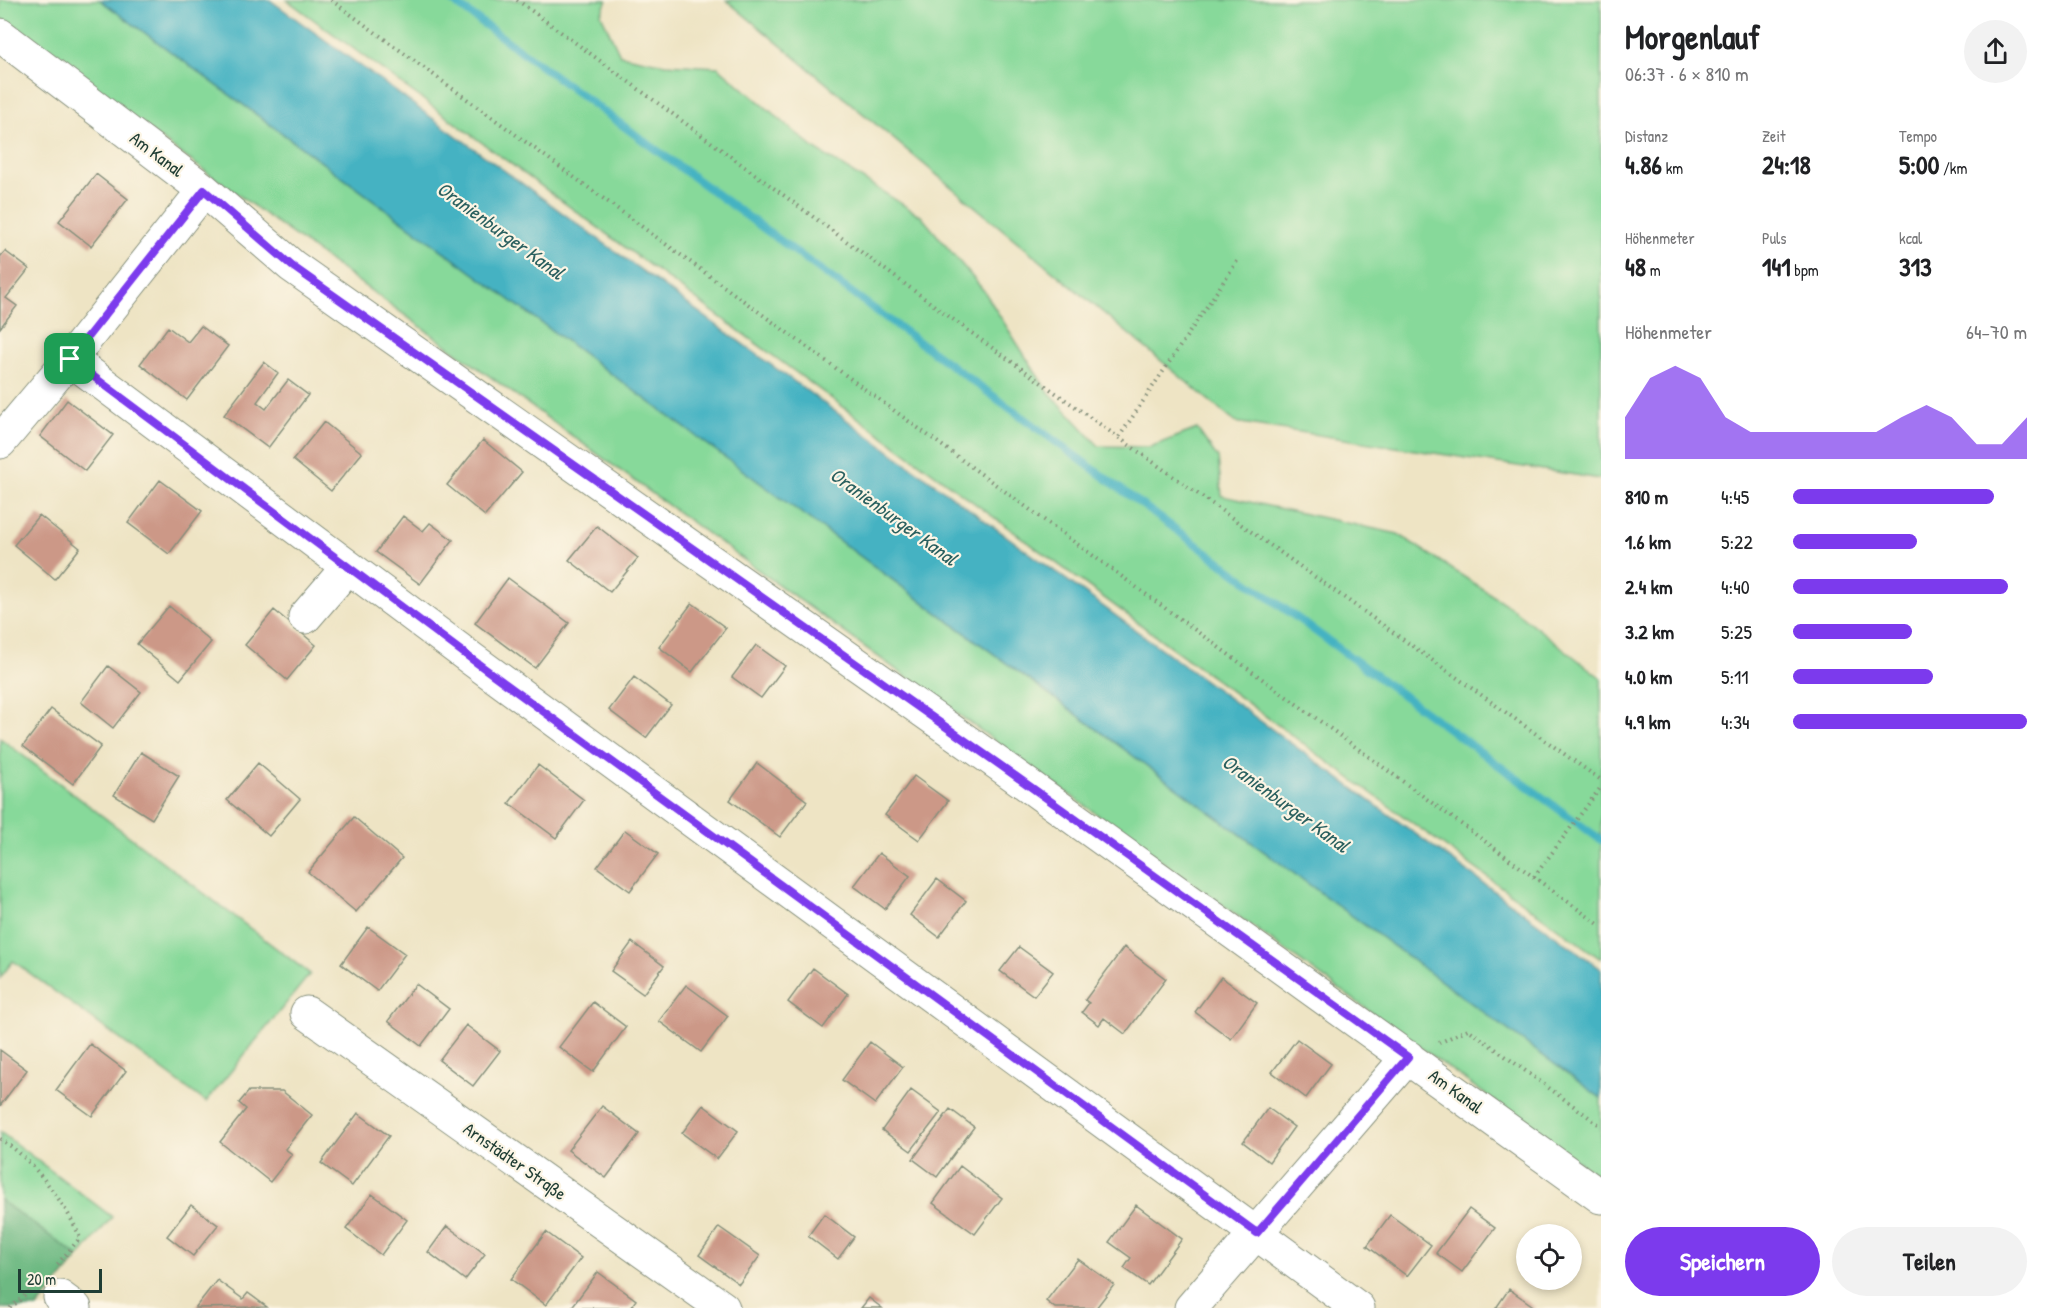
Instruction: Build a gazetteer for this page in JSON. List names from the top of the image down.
{
  "streets": {
    "street": ["Am Kanal", "Arnstädter Straße"]
  },
  "water": ["Oranienburger Kanal"],
  "scale_bar": "20 m",
  "page": {
    "heading": ["Morgenlauf", "06:37 · 6 × 810 m"],
    "stats": [
      ["Distanz", "4.86 km"],
      ["Zeit", "24:18"],
      ["Tempo", "5:00 /km"],
      ["Höhenmeter", "48 m"],
      ["Puls", "141 bpm"],
      ["kcal", "313"]
    ],
    "chart": ["Höhenmeter", "64–70 m"],
    "list": [
      {
        "name": "810 m",
        "note": "4:45"
      },
      {
        "name": "1.6 km",
        "note": "5:22"
      },
      {
        "name": "2.4 km",
        "note": "4:40"
      },
      {
        "name": "3.2 km",
        "note": "5:25"
      },
      {
        "name": "4.0 km",
        "note": "5:11"
      },
      {
        "name": "4.9 km",
        "note": "4:34"
      }
    ],
    "buttons": ["Speichern", "Teilen"],
    "scale": "20 m"
  }
}
